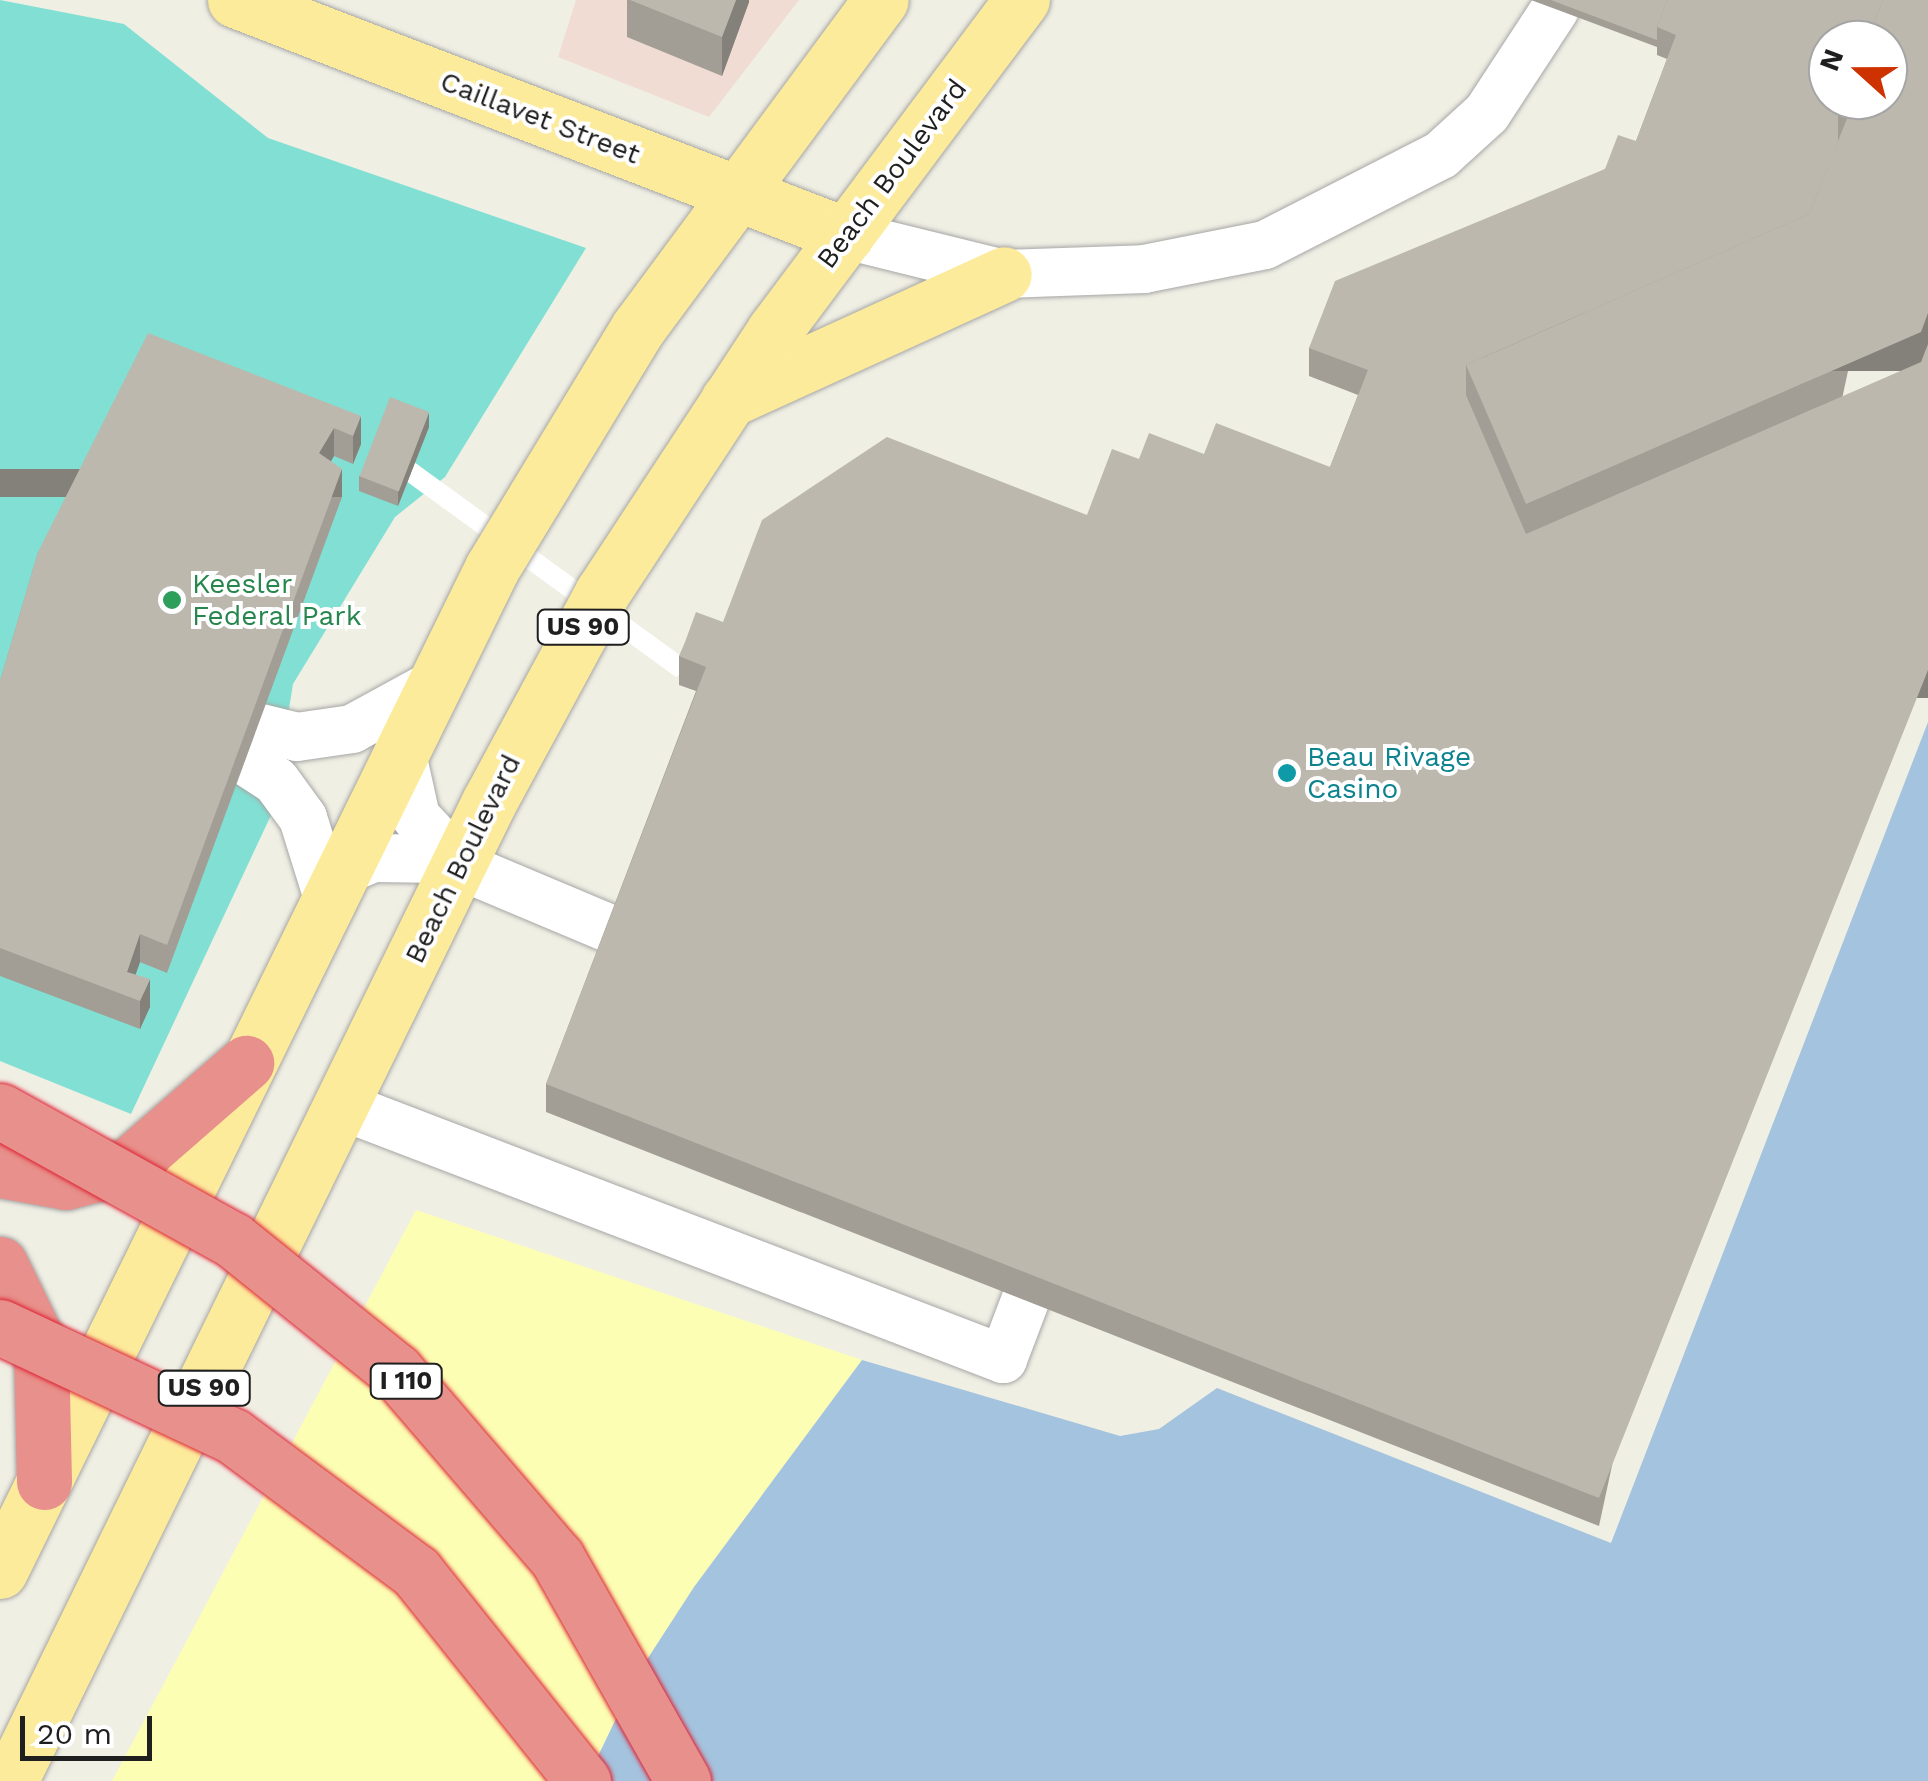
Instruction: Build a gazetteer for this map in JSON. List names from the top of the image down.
{
  "streets": {
    "highway": ["I 110"],
    "main road": ["Caillavet Street", "Beach Boulevard", "US 90"]
  },
  "crossings": [
    ["Caillavet Street", "Beach Boulevard"]
  ],
  "places": ["Keesler Federal Park", "Beau Rivage Casino"],
  "scale_bar": "20 m",
  "north": "left"
}
